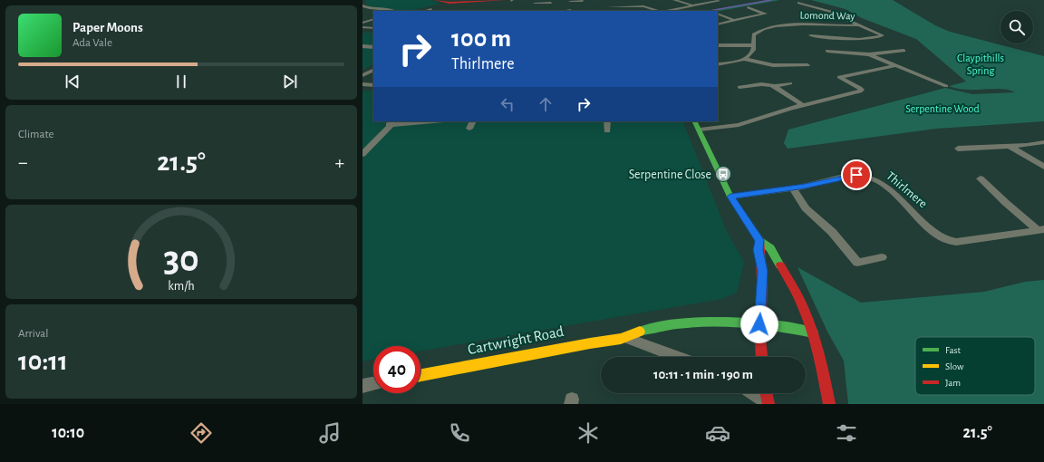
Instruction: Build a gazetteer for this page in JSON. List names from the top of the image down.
{
  "streets": {
    "street": ["Lomond Way", "Thirlmere", "Cartwright Road"]
  },
  "parks": ["Claypithills Spring", "Serpentine Wood"],
  "places": {
    "bus stop": ["Serpentine Close"]
  },
  "legend": ["Fast", "Slow", "Jam"],
  "page": {
    "turn": ["100 m", "Thirlmere"],
    "song": ["Paper Moons", "Ada Vale"],
    "tile": [
      "Climate",
      ["Arrival", "10:11"]
    ],
    "heat": ["−", "21.5°", "+"],
    "limit": "40",
    "trip": "10:11 · 1 min · 190 m",
    "tabs": ["10:10", "21.5°"],
    "gauge": ["30", "km/h"]
  }
}
